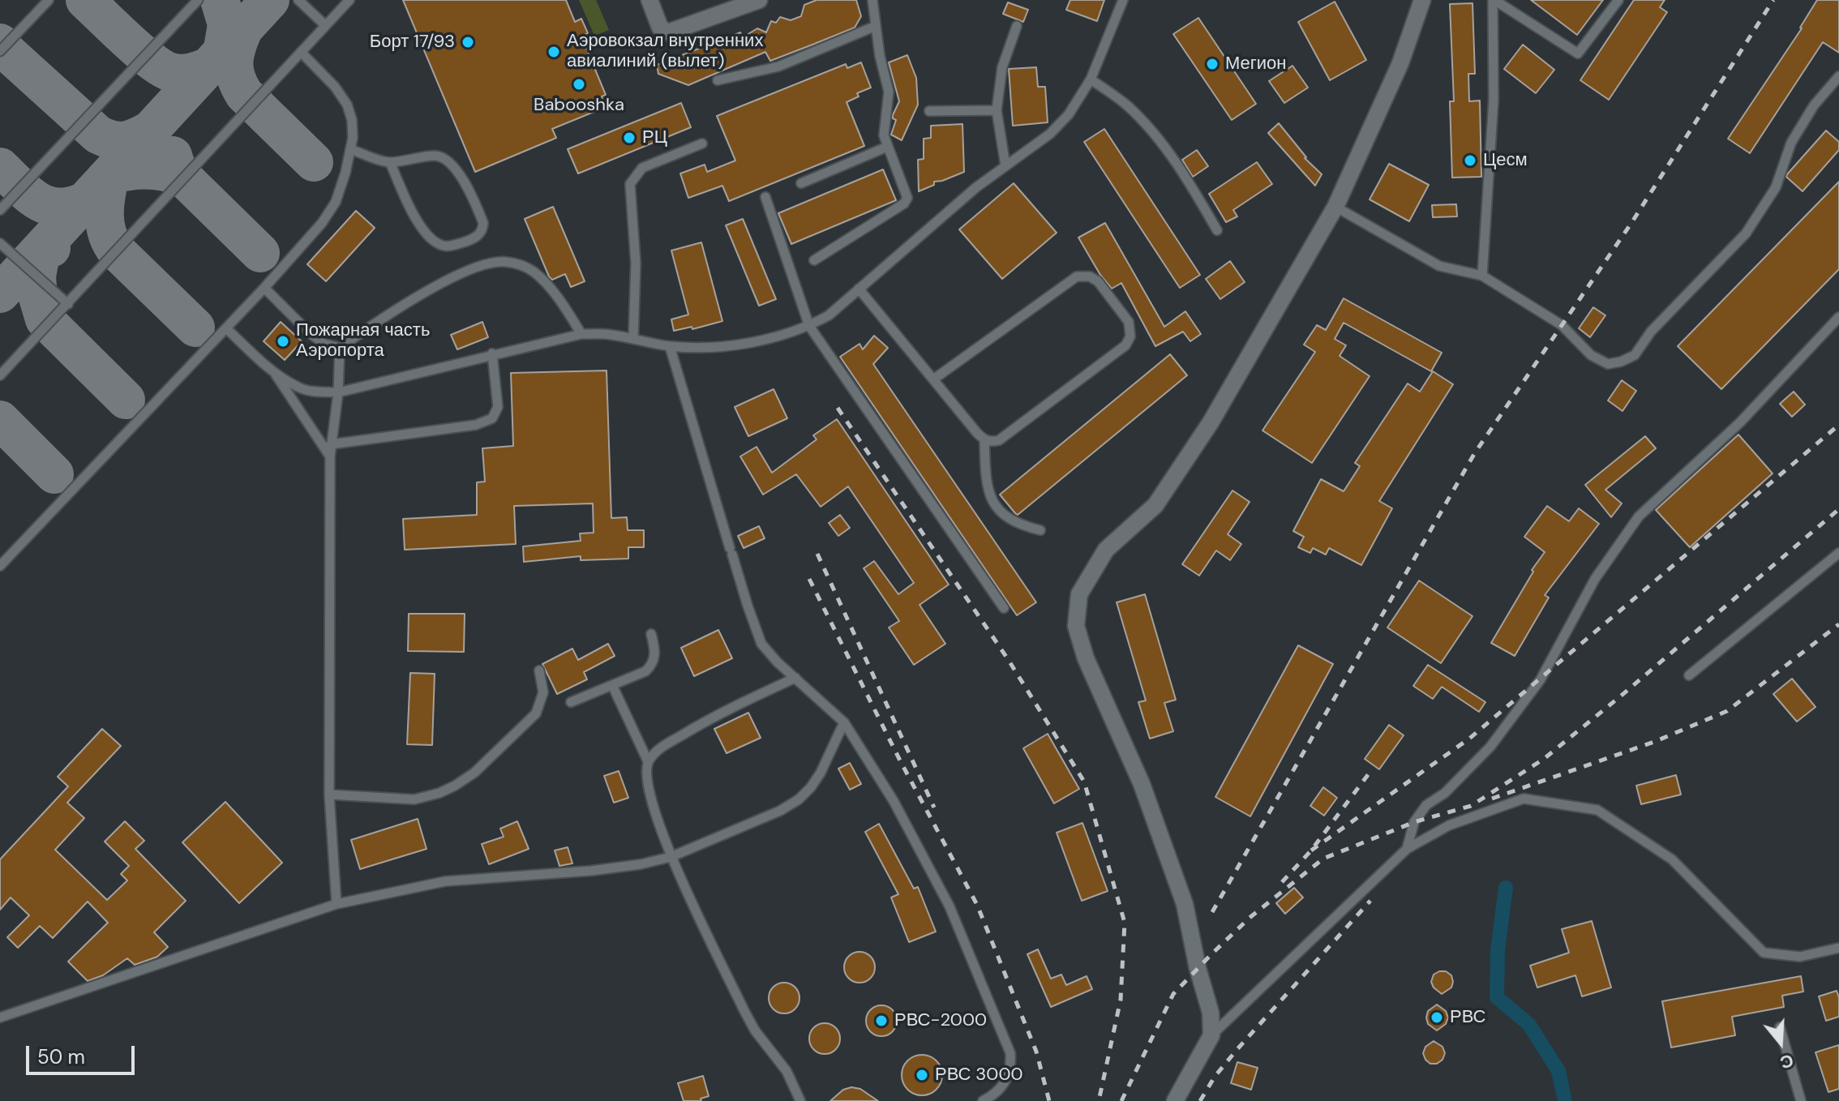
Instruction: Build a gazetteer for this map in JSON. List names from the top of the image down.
{
  "places": [
    "Борт 17/93",
    "Аэровокзал внутренних авиалиний (вылет)",
    "Мегион",
    "Babooshka",
    "РЦ",
    "Цесм",
    "Пожарная часть Аэропорта",
    "РВС",
    "РВС-2000",
    "РВС 3000"
  ],
  "scale_bar": "50 m",
  "north": "bottom"
}
